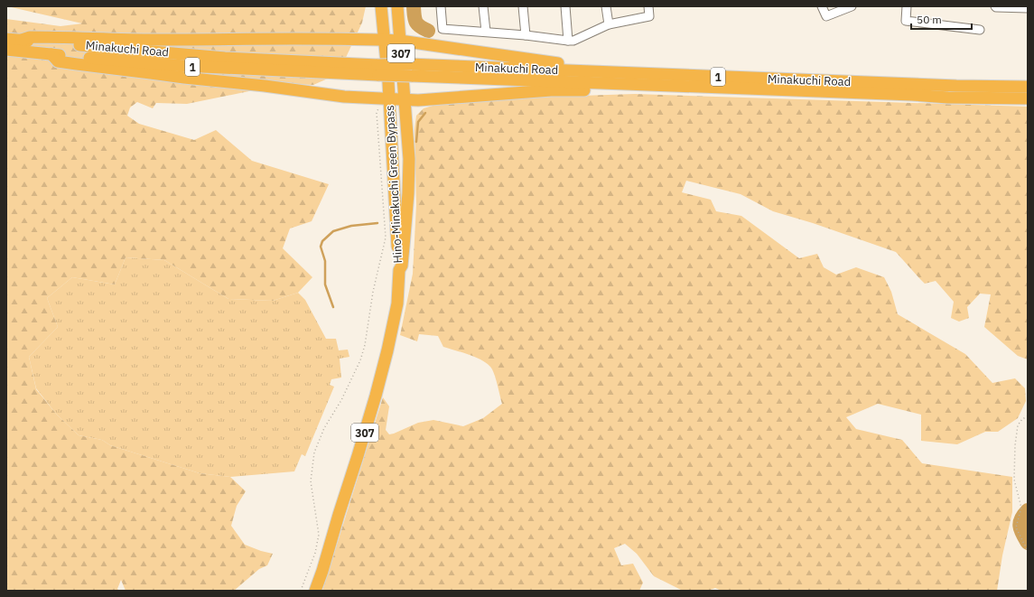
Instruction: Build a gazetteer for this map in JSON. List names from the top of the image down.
{
  "streets": {
    "highway": [
      "Minakuchi Road",
      "307",
      "1",
      "Hino-Minakuchi Green Bypass"
    ]
  },
  "crossings": [
    ["Minakuchi Road", "1"],
    ["307", "1"],
    ["307", "Hino-Minakuchi Green Bypass"],
    ["1", "Hino-Minakuchi Green Bypass"]
  ],
  "scale_bar": "50 m"
}
